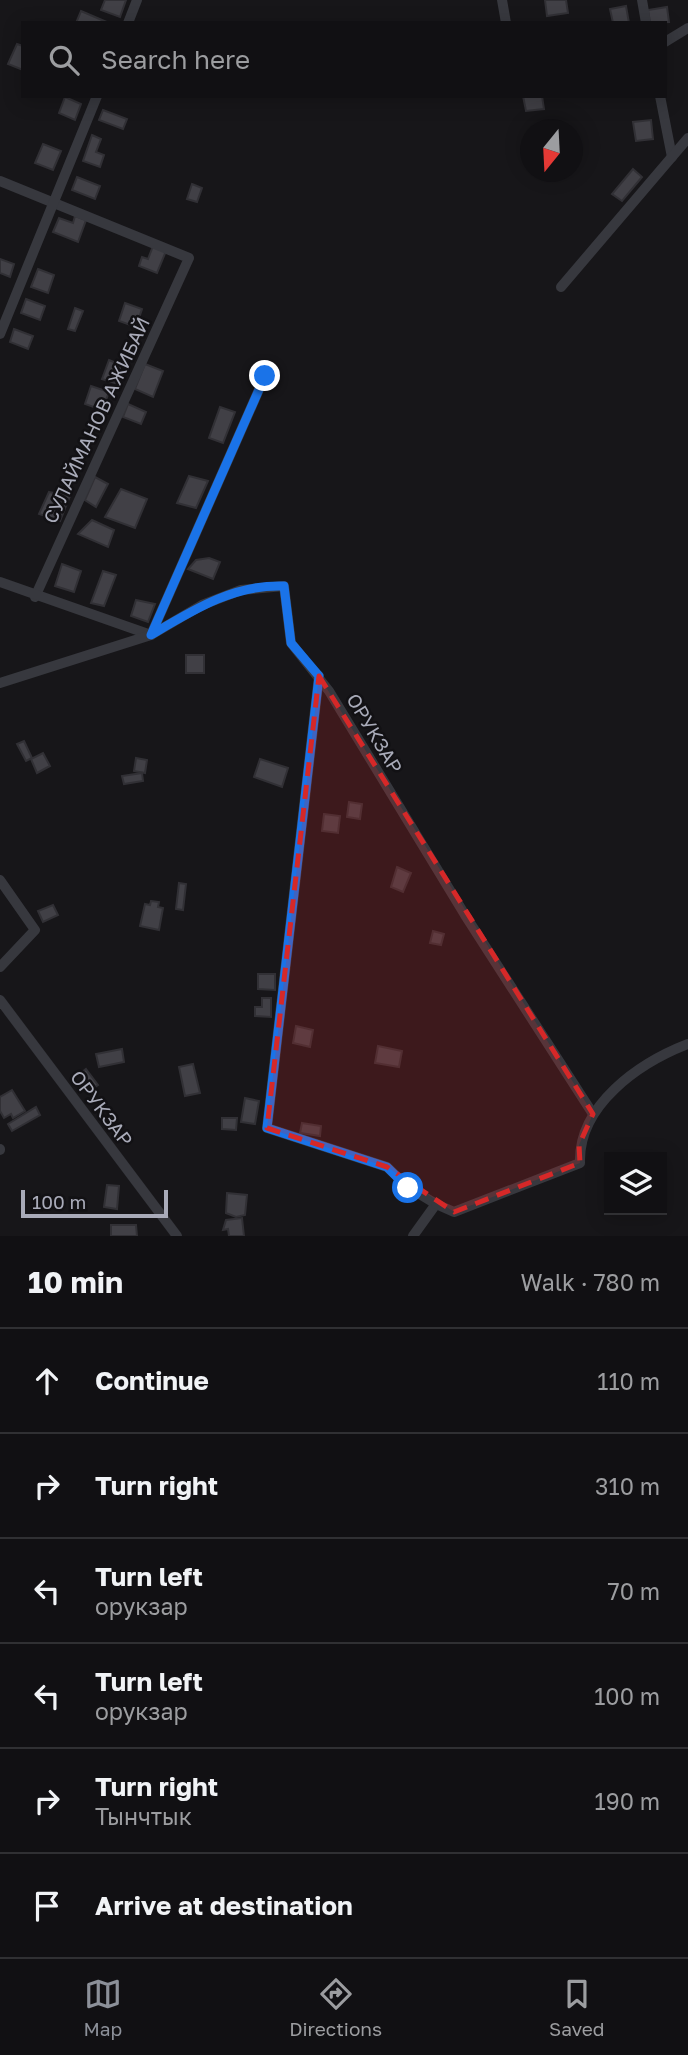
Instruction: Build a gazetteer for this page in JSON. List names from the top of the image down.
{
  "streets": {
    "street": ["СУЛАЙМАНОВ АЖИБАЙ", "ОРУКЗАР"]
  },
  "scale_bar": "100 m",
  "north": "bottom",
  "page": {
    "search": "Search here",
    "scale": "100 m",
    "heading": ["10 min", "Walk · 780 m"],
    "list": [
      ["Continue", "110 m"],
      ["Turn right", "310 m"],
      ["Turn left", "орукзар", "70 m"],
      ["Turn left", "орукзар", "100 m"],
      ["Turn right", "Тынчтык", "190 m"],
      "Arrive at destination"
    ],
    "nav": ["Map", "Directions", "Saved"]
  }
}
